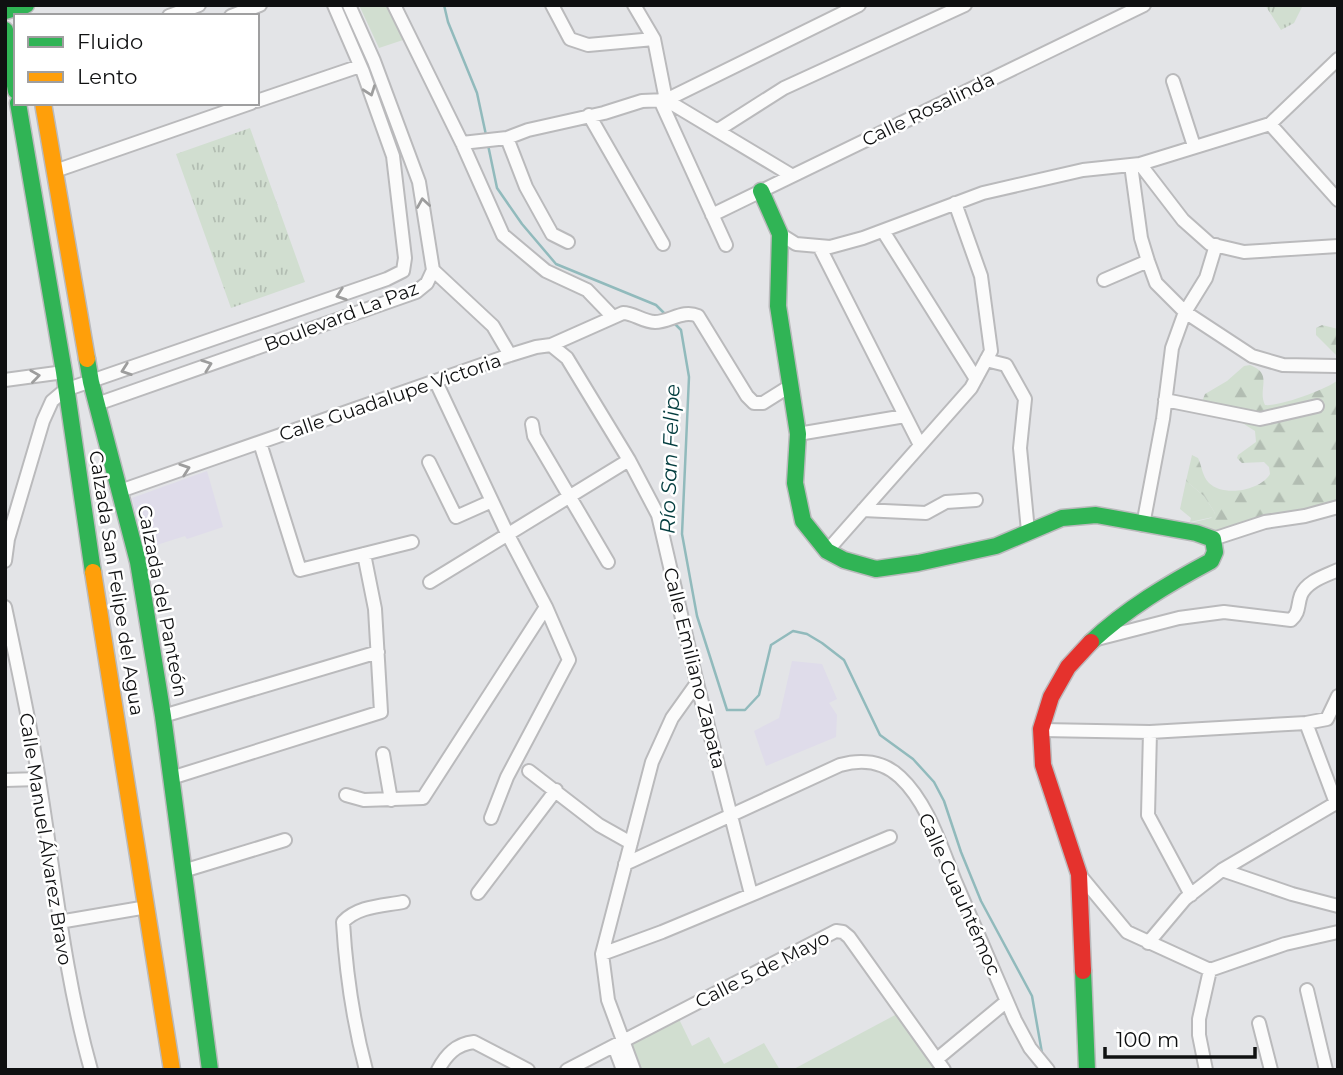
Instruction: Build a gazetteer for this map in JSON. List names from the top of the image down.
{
  "streets": {
    "street": [
      "Calle Rosalinda",
      "Boulevard La Paz",
      "Calle Guadalupe Victoria",
      "Calzada San Felipe del Agua",
      "Calzada del Panteón",
      "Calle Emiliano Zapata",
      "Calle Manuel Álvarez Bravo",
      "Calle Cuauhtémoc",
      "Calle 5 de Mayo"
    ]
  },
  "crossings": [
    ["Boulevard La Paz", "Calzada del Panteón"],
    ["Calle Guadalupe Victoria", "Calzada del Panteón"],
    ["Calle Guadalupe Victoria", "Calle Emiliano Zapata"],
    ["Calle Emiliano Zapata", "Calle Cuauhtémoc"]
  ],
  "water": ["Río San Felipe"],
  "legend": ["Fluido", "Lento"],
  "scale_bar": "100 m"
}
